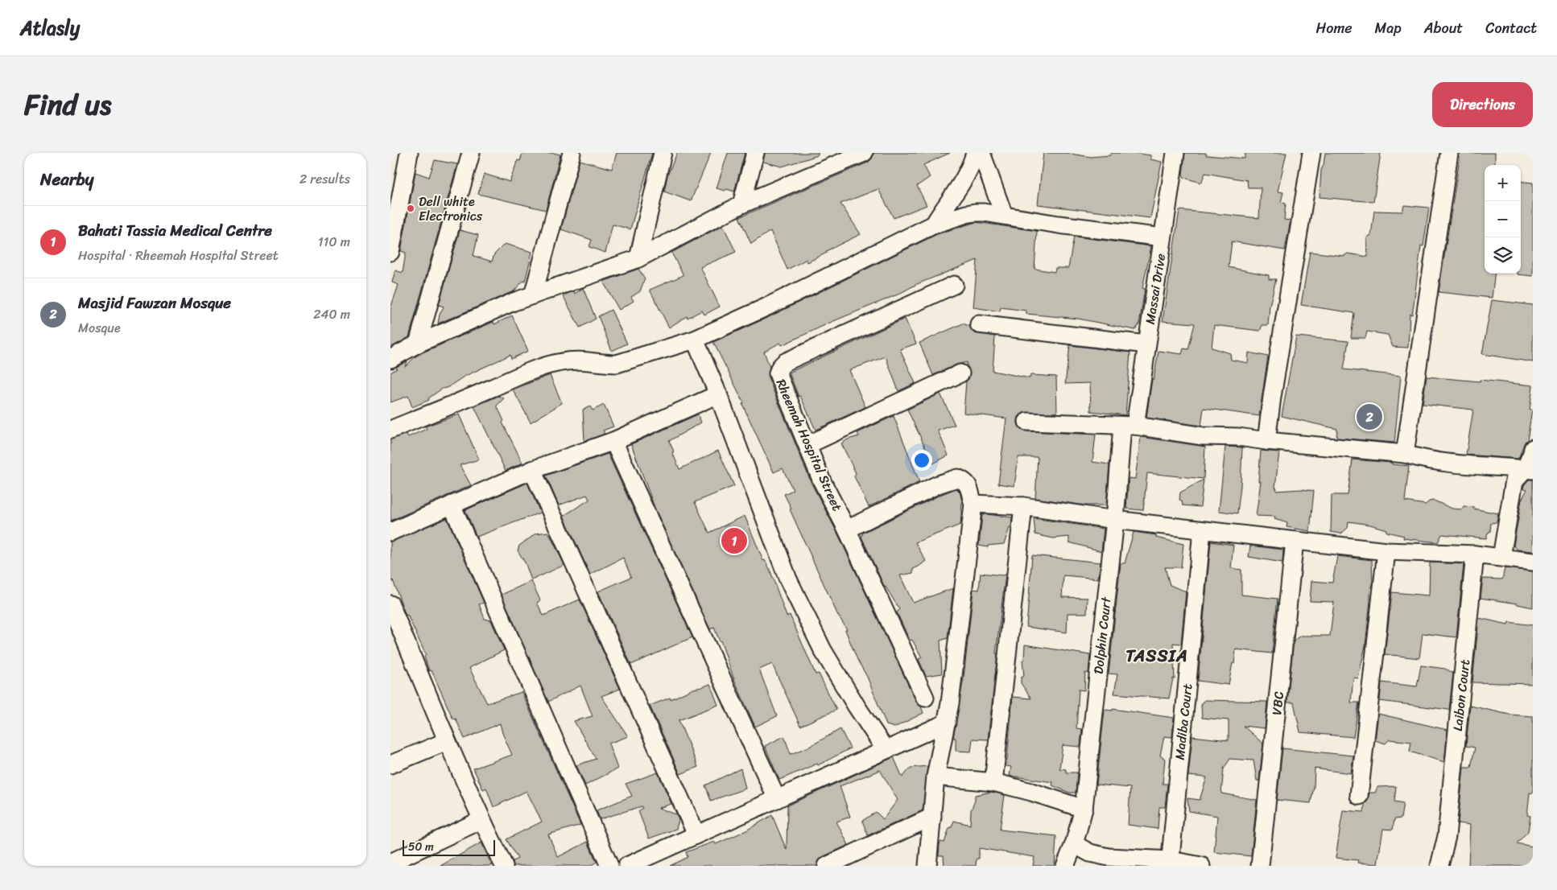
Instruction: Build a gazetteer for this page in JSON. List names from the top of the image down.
{
  "streets": {
    "street": [
      "Massai Drive",
      "Rheemah Hospital Street",
      "Dolphin Court",
      "Laibon Court",
      "VBC",
      "Madiba Court"
    ]
  },
  "crossings": [
    ["Massai Drive", "Dolphin Court"]
  ],
  "districts": ["TASSIA"],
  "places": ["Dell white Electronics"],
  "scale_bar": "50 m",
  "page": {
    "header": "Atlasly",
    "nav": [
      "Home",
      "Map",
      "About",
      "Contact"
    ],
    "title": "Find us",
    "buttons": "Directions",
    "heading": ["Nearby", "2 results"],
    "map_buttons": ["+", "−"],
    "list": [
      {
        "mark": "1",
        "name": "Bahati Tassia Medical Centre",
        "note": "Hospital · Rheemah Hospital Street",
        "value": "110 m"
      },
      {
        "mark": "2",
        "name": "Masjid Fawzan Mosque",
        "note": "Mosque",
        "value": "240 m"
      }
    ],
    "pins": ["2", "1"],
    "scale": "50 m"
  }
}
